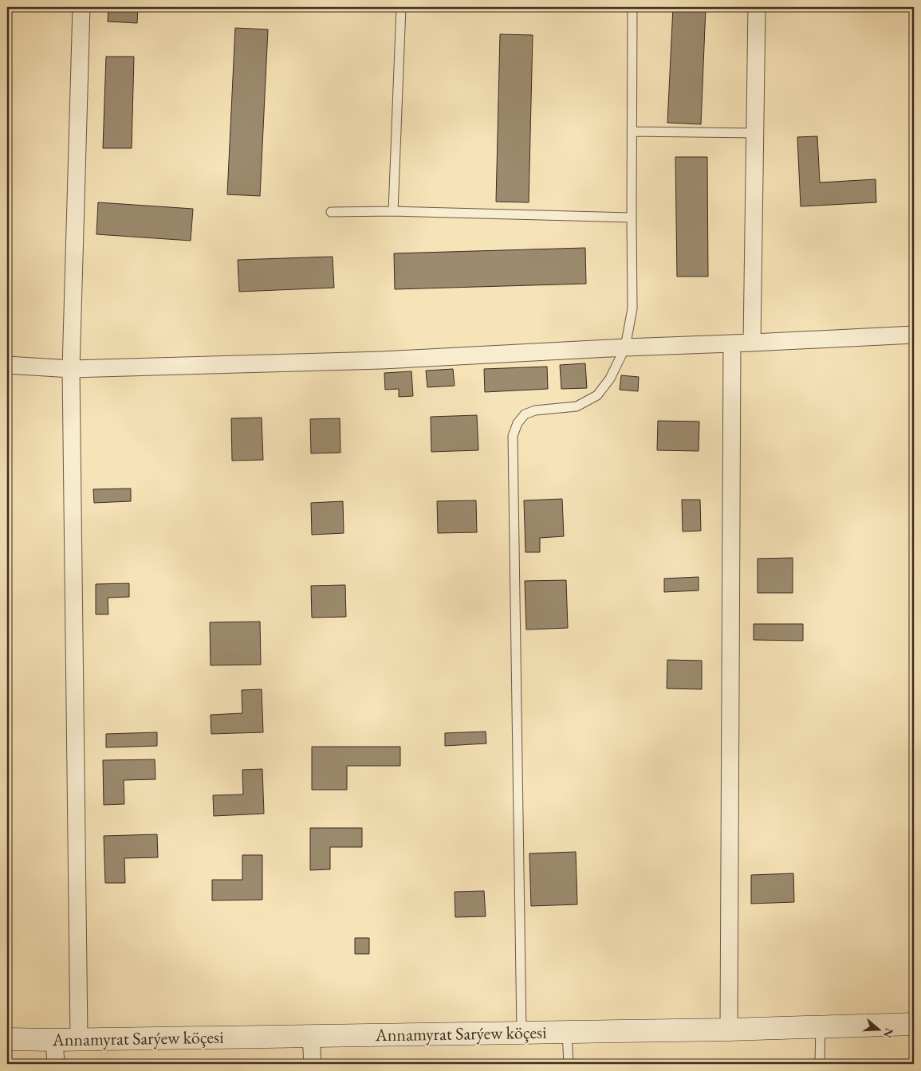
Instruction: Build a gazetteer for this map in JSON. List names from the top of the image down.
{
  "streets": {
    "street": ["Annamyrat Sarýew köçesi"]
  },
  "north": "right"
}
